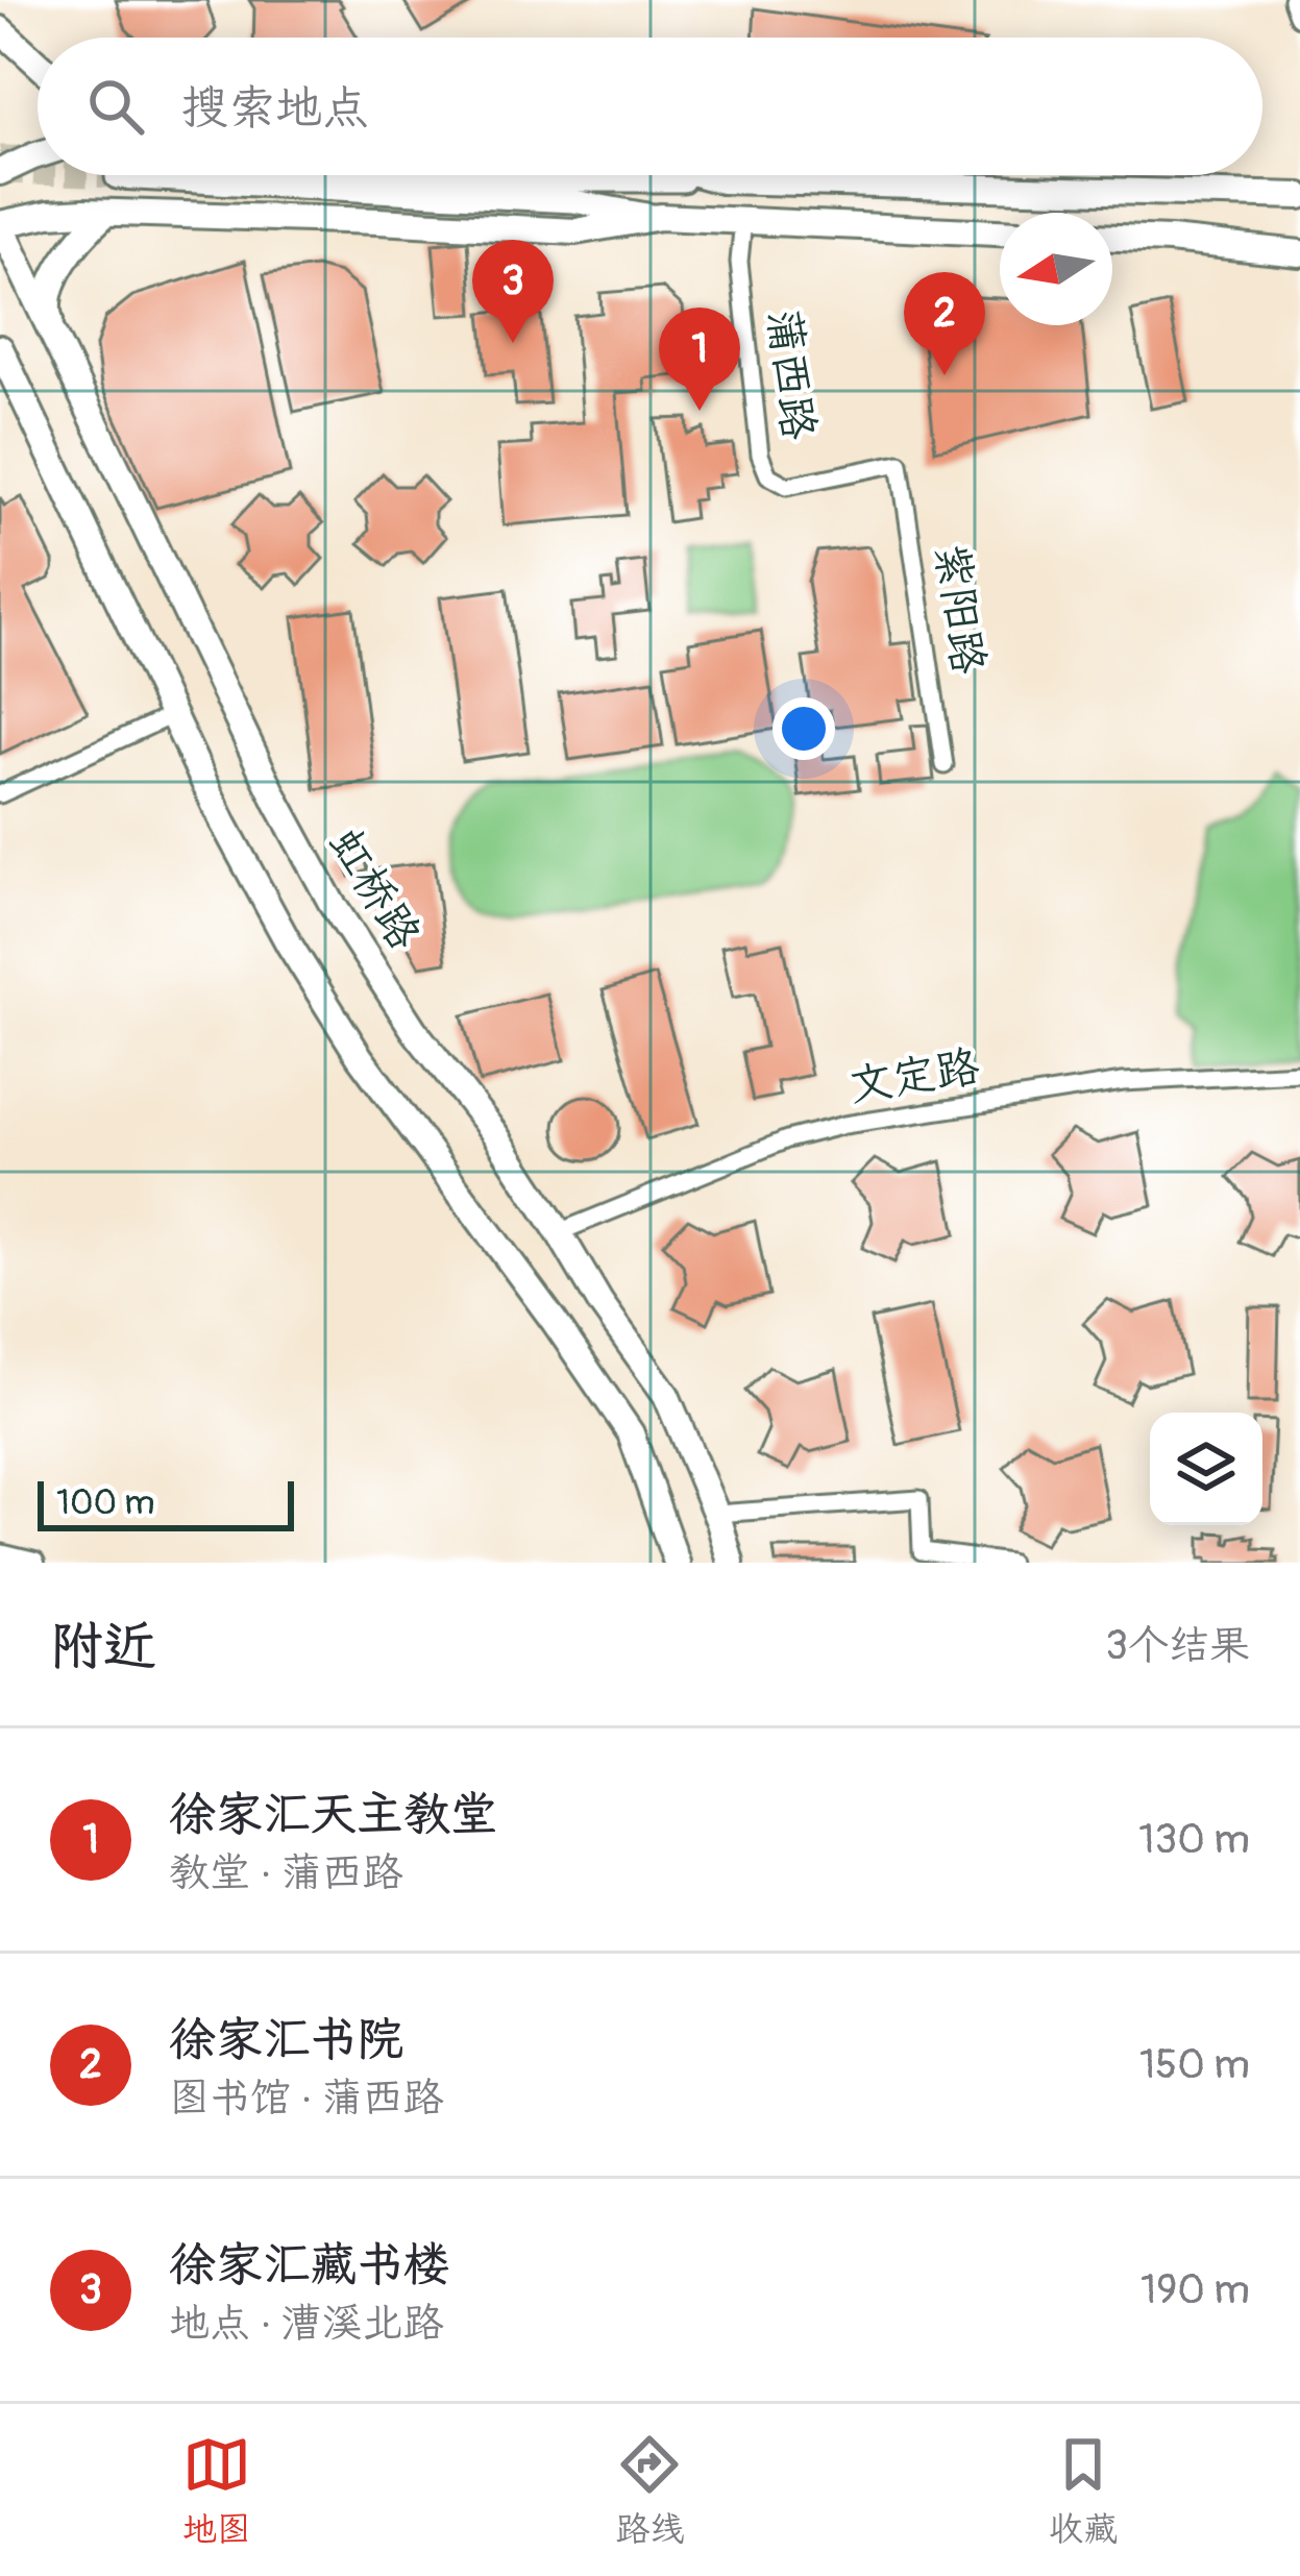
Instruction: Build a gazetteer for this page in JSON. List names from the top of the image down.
{
  "streets": {
    "main road": ["虹桥路"],
    "street": ["蒲西路", "紫阳路", "文定路"]
  },
  "crossings": [
    ["蒲西路", "紫阳路"],
    ["虹桥路", "文定路"]
  ],
  "scale_bar": "100 m",
  "north": "left",
  "page": {
    "search": "搜索地点",
    "pins": ["3", "2", "1"],
    "scale": "100 m",
    "heading": ["附近", "3个结果"],
    "list": [
      {
        "mark": "1",
        "name": "徐家汇天主教堂",
        "note": "教堂 · 蒲西路",
        "value": "130 m"
      },
      {
        "mark": "2",
        "name": "徐家汇书院",
        "note": "图书馆 · 蒲西路",
        "value": "150 m"
      },
      {
        "mark": "3",
        "name": "徐家汇藏书楼",
        "note": "地点 · 漕溪北路",
        "value": "190 m"
      }
    ],
    "nav": ["地图", "路线", "收藏"]
  }
}
